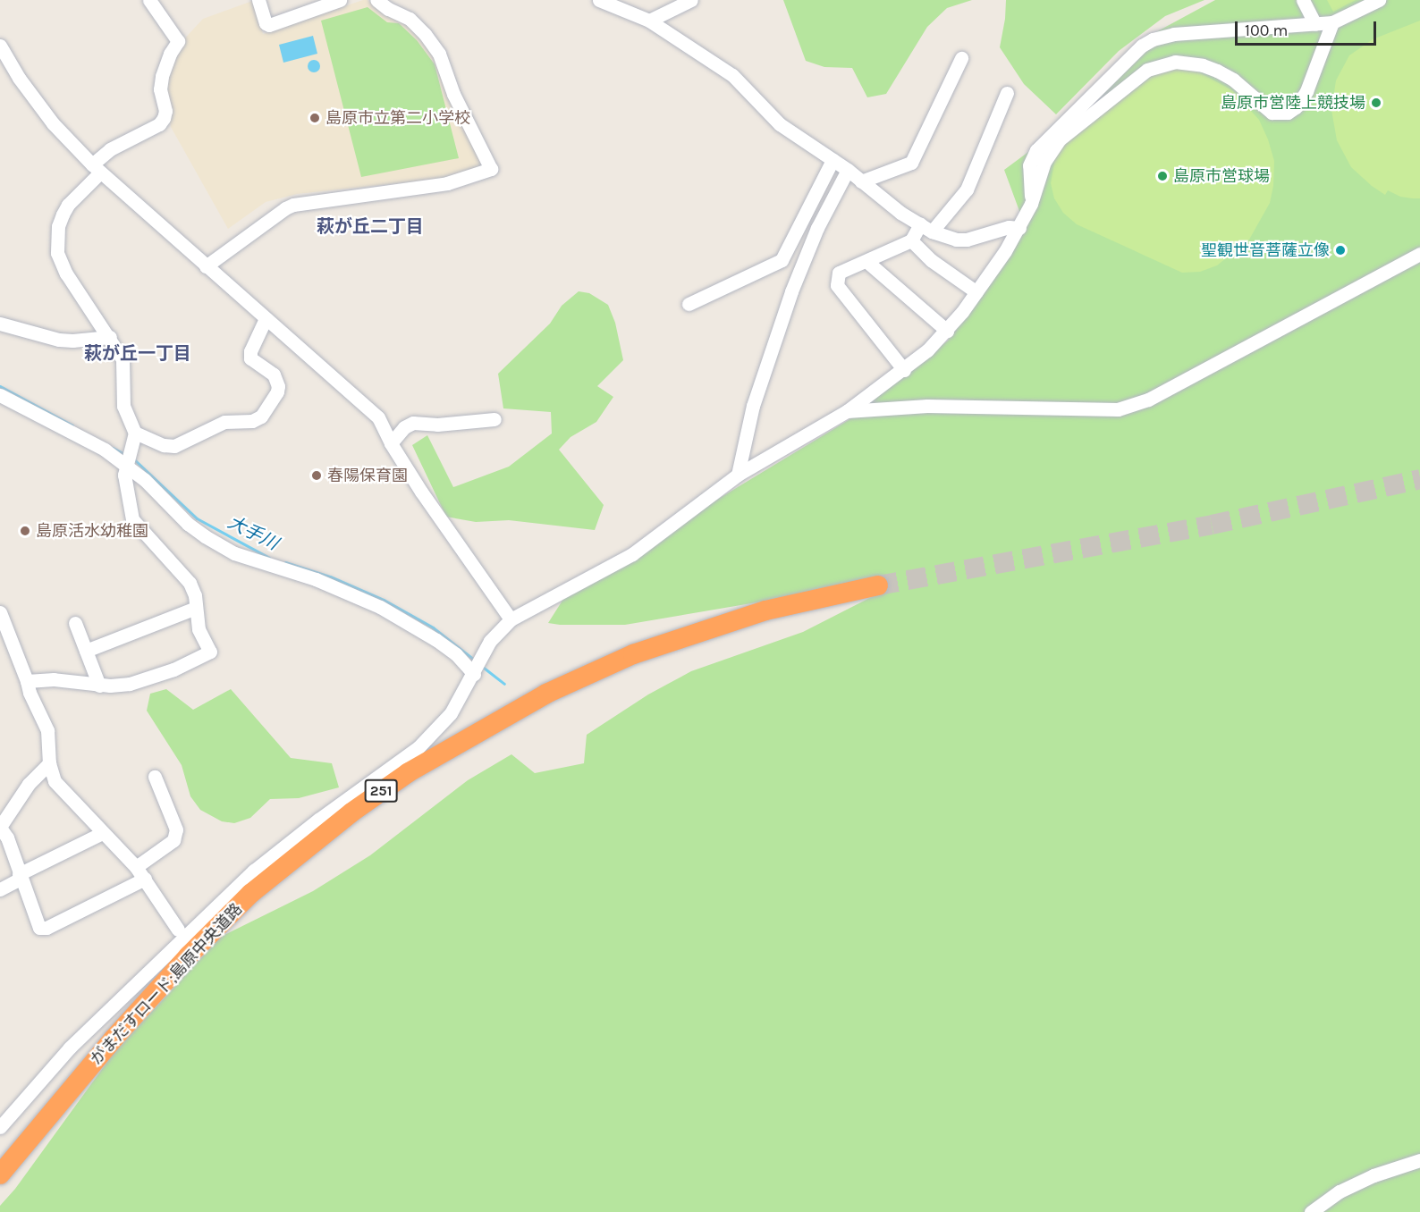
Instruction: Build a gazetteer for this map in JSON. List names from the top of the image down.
{
  "streets": {
    "highway": ["251", "がまだすロード;島原中央道路"]
  },
  "districts": ["萩が丘二丁目", "萩が丘一丁目"],
  "water": ["大手川"],
  "places": [
    "島原市営陸上競技場",
    "島原市立第二小学校",
    "島原市営球場",
    "聖観世音菩薩立像",
    "春陽保育園",
    "島原活水幼稚園"
  ],
  "scale_bar": "100 m"
}
